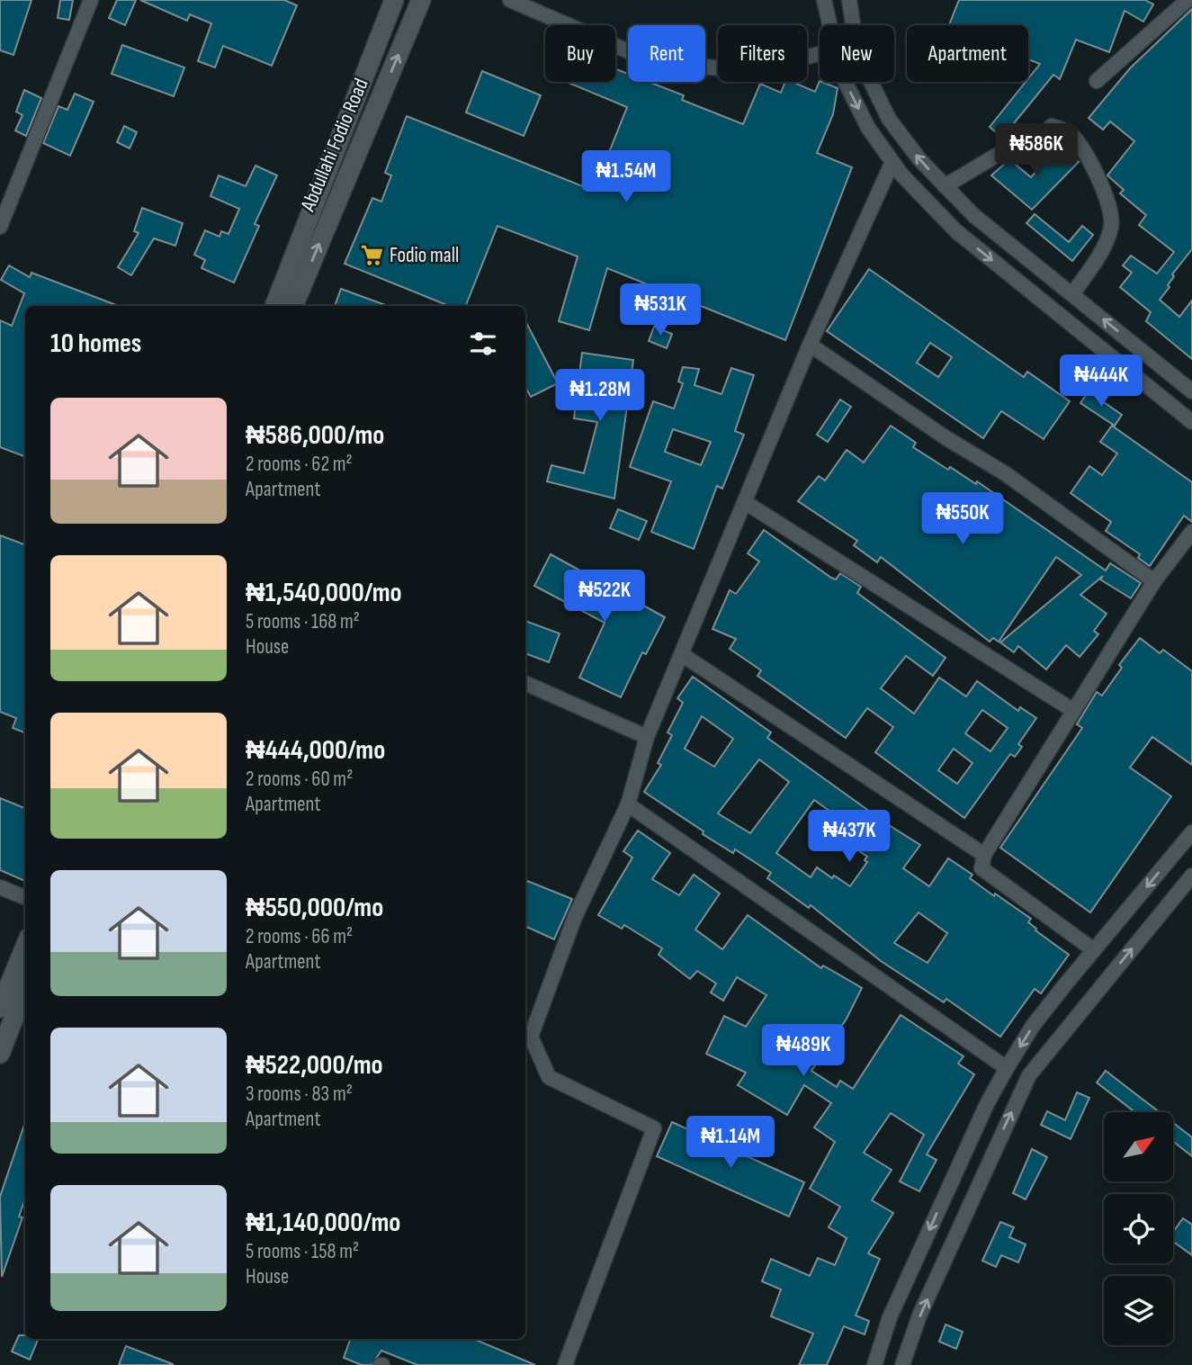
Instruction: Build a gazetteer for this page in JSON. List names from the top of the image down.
{
  "streets": {
    "main road": ["Abdullahi Fodio Road"]
  },
  "places": {
    "supermarket": ["Fodio mall"]
  },
  "north": "top right",
  "page": {
    "chip": [
      "Buy",
      "Rent",
      "Filters",
      "New",
      "Apartment"
    ],
    "price": [
      "₦586K",
      "₦1.54M",
      "₦531K",
      "₦444K",
      "₦1.28M",
      "₦550K",
      "₦522K",
      "₦437K",
      "₦489K",
      "₦1.14M"
    ],
    "heading": "10 homes",
    "list": [
      {
        "name": "₦586,000/mo",
        "note": "2 rooms · 62 m² · Apartment"
      },
      {
        "name": "₦1,540,000/mo",
        "note": "5 rooms · 168 m² · House"
      },
      {
        "name": "₦444,000/mo",
        "note": "2 rooms · 60 m² · Apartment"
      },
      {
        "name": "₦550,000/mo",
        "note": "2 rooms · 66 m² · Apartment"
      },
      {
        "name": "₦522,000/mo",
        "note": "3 rooms · 83 m² · Apartment"
      },
      {
        "name": "₦1,140,000/mo",
        "note": "5 rooms · 158 m² · House"
      }
    ]
  }
}
